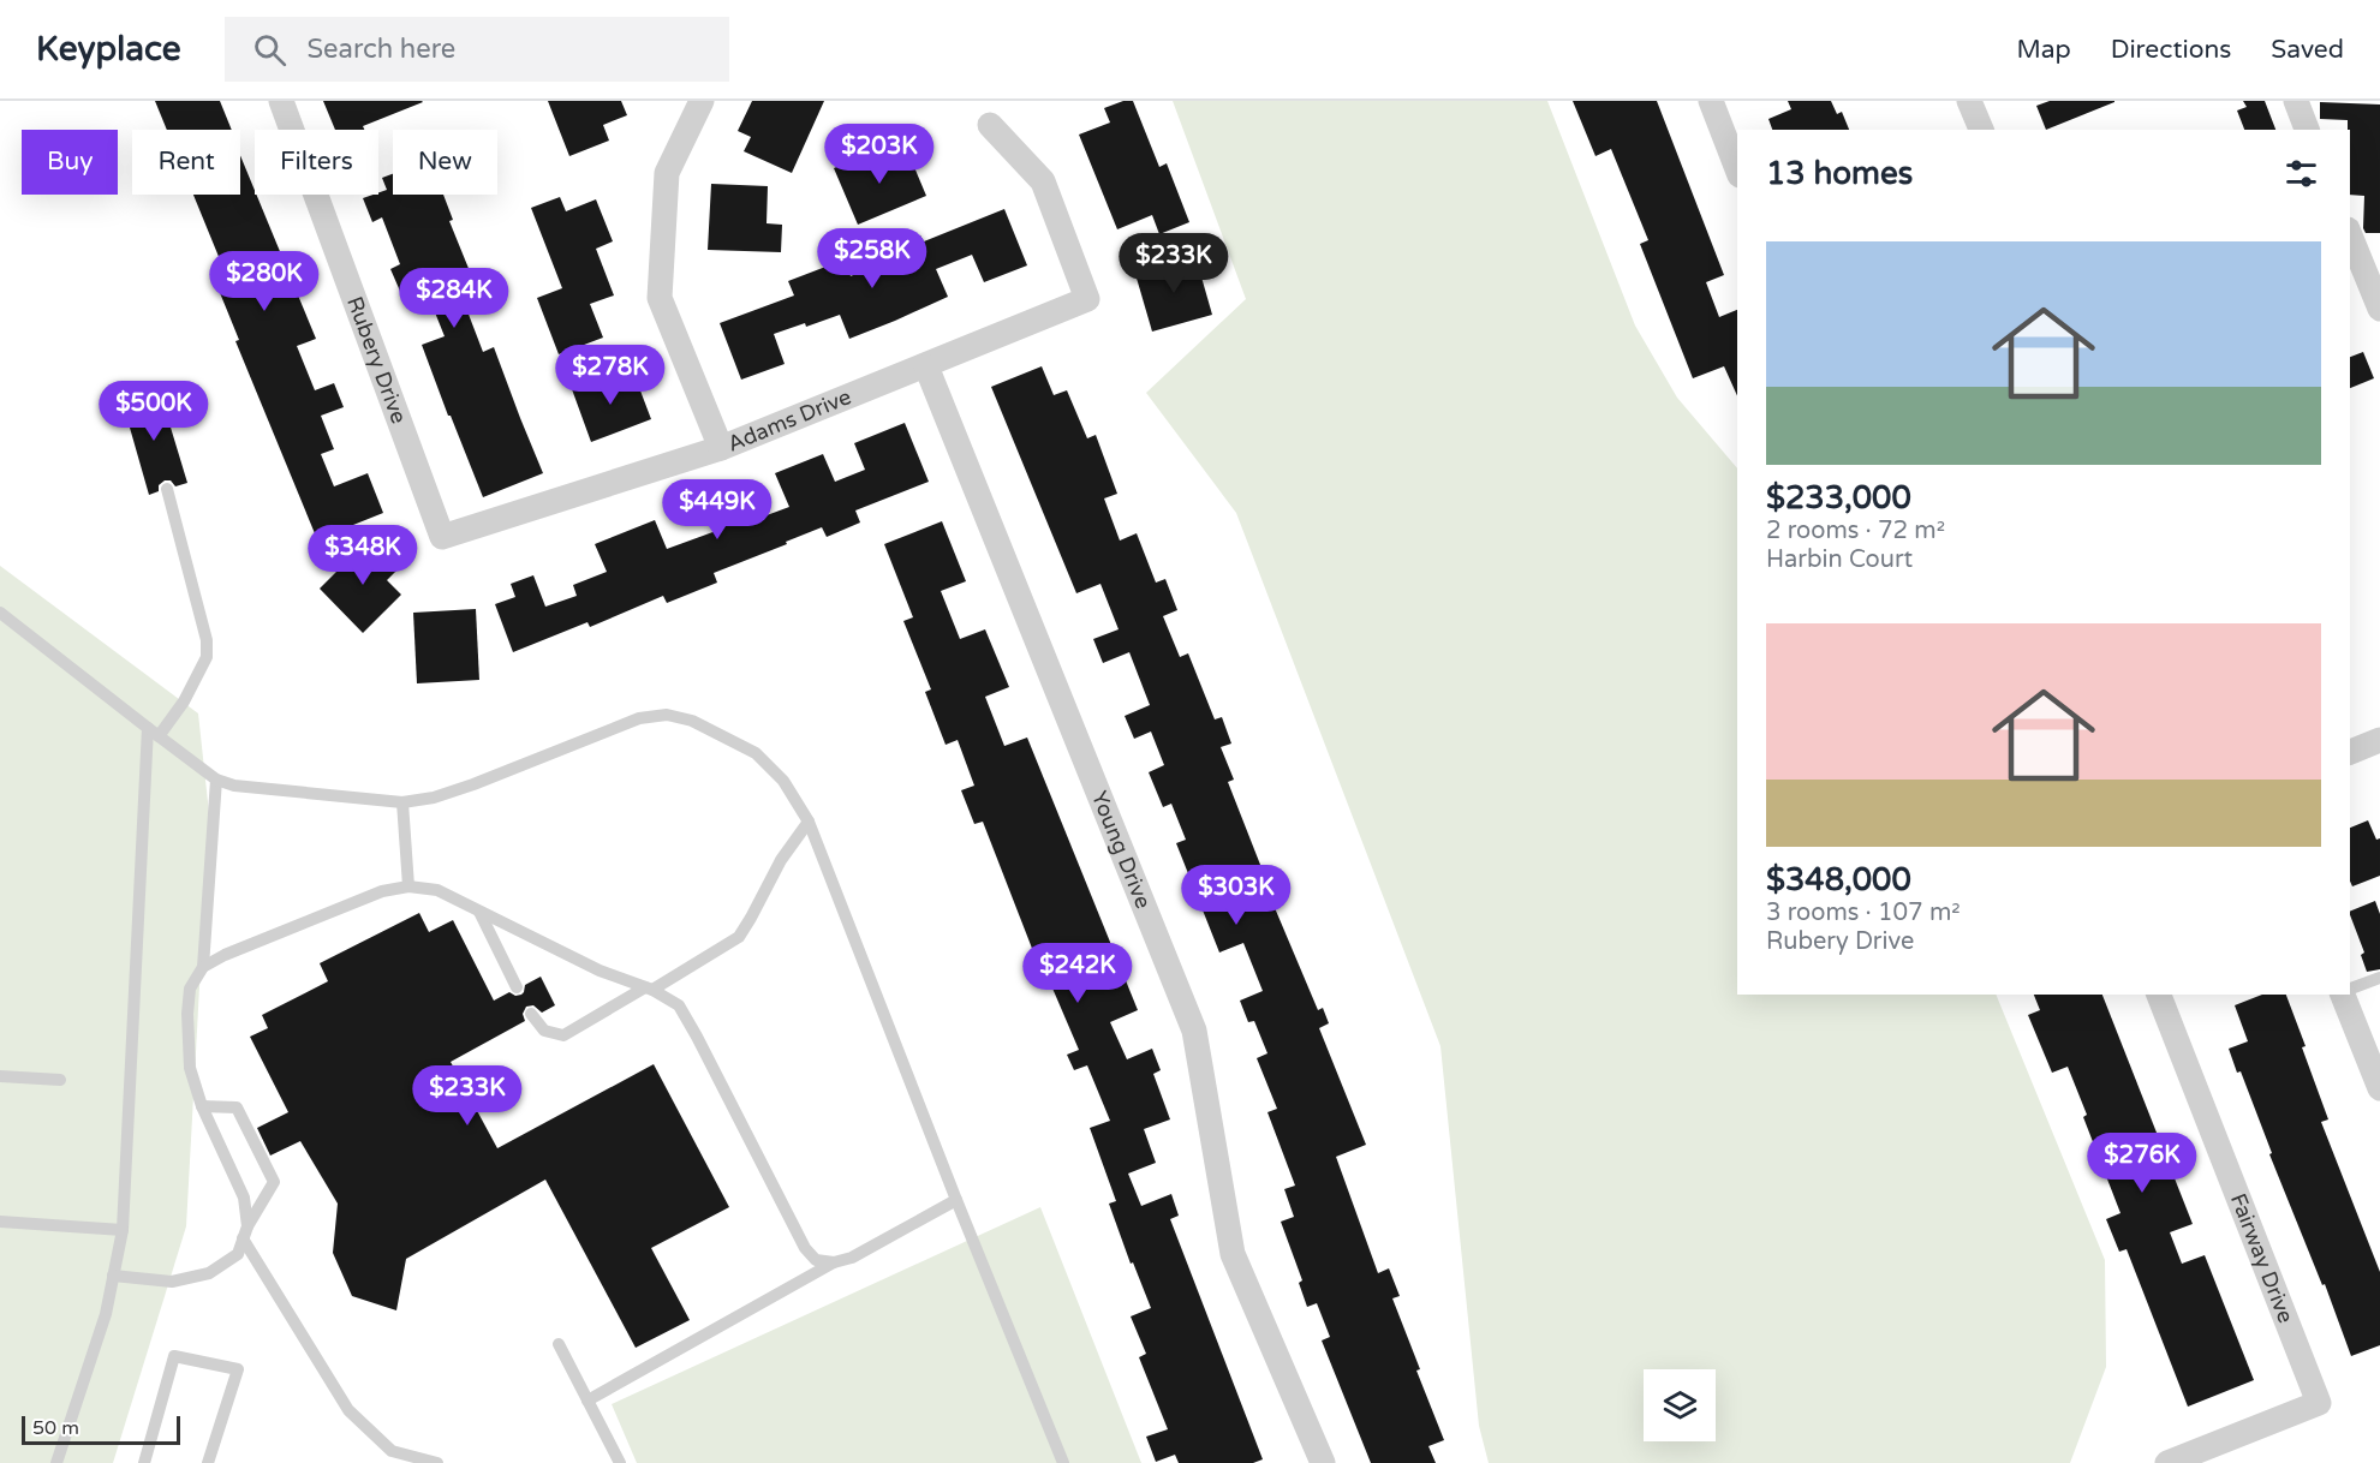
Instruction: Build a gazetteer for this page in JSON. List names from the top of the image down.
{
  "streets": {
    "street": [
      "Rubery Drive",
      "Adams Drive",
      "Young Drive",
      "Fairway Drive"
    ]
  },
  "crossings": [
    ["Rubery Drive", "Adams Drive"],
    ["Adams Drive", "Young Drive"]
  ],
  "scale_bar": "50 m",
  "page": {
    "header": "Keyplace",
    "search": "Search here",
    "nav": ["Map", "Directions", "Saved"],
    "price": [
      "$203K",
      "$258K",
      "$233K",
      "$280K",
      "$284K",
      "$278K",
      "$500K",
      "$449K",
      "$348K",
      "$303K",
      "$242K",
      "$233K",
      "$276K"
    ],
    "chip": [
      "Buy",
      "Rent",
      "Filters",
      "New"
    ],
    "heading": "13 homes",
    "list": [
      {
        "name": "$233,000",
        "note": "2 rooms · 72 m² · Harbin Court"
      },
      {
        "name": "$348,000",
        "note": "3 rooms · 107 m² · Rubery Drive"
      }
    ],
    "scale": "50 m"
  }
}
